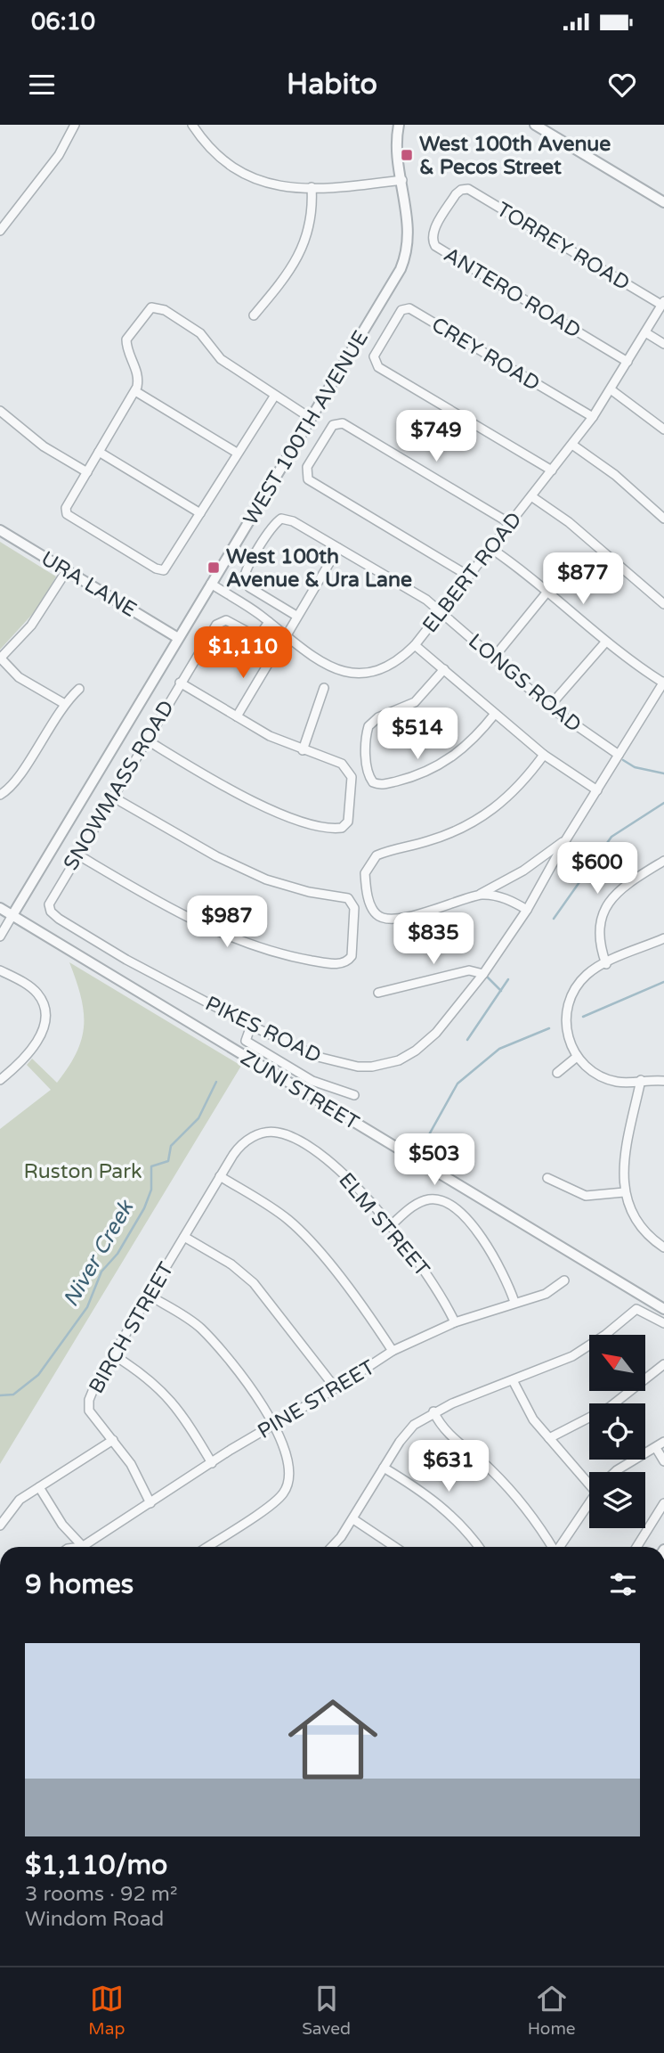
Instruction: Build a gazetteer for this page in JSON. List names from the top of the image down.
{
  "streets": {
    "street": [
      "TORREY ROAD",
      "ANTERO ROAD",
      "CREY ROAD",
      "WEST 100TH AVENUE",
      "ELBERT ROAD",
      "URA LANE",
      "LONGS ROAD",
      "SNOWMASS ROAD",
      "PIKES ROAD",
      "ZUNI STREET",
      "ELM STREET",
      "BIRCH STREET",
      "PINE STREET"
    ]
  },
  "crossings": [
    ["TORREY ROAD", "ANTERO ROAD"],
    ["TORREY ROAD", "ELBERT ROAD"],
    ["ANTERO ROAD", "ELBERT ROAD"],
    ["CREY ROAD", "ELBERT ROAD"],
    ["WEST 100TH AVENUE", "ELBERT ROAD"],
    ["WEST 100TH AVENUE", "URA LANE"],
    ["WEST 100TH AVENUE", "ZUNI STREET"],
    ["ELBERT ROAD", "LONGS ROAD"],
    ["LONGS ROAD", "PIKES ROAD"],
    ["SNOWMASS ROAD", "PIKES ROAD"],
    ["ELM STREET", "BIRCH STREET"],
    ["ELM STREET", "PINE STREET"]
  ],
  "water": ["Niver Creek"],
  "parks": ["Ruston Park"],
  "places": {
    "transit": ["West 100th Avenue & Pecos Street", "West 100th Avenue & Ura Lane"]
  },
  "north": "top left",
  "page": {
    "status": "06:10",
    "header": "Habito",
    "price": [
      "$749",
      "$877",
      "$1,110",
      "$514",
      "$600",
      "$987",
      "$835",
      "$503",
      "$631"
    ],
    "heading": "9 homes",
    "list": [
      {
        "name": "$1,110/mo",
        "note": "3 rooms · 92 m² · Windom Road"
      }
    ],
    "tabs": ["Map", "Saved", "Home"]
  }
}
